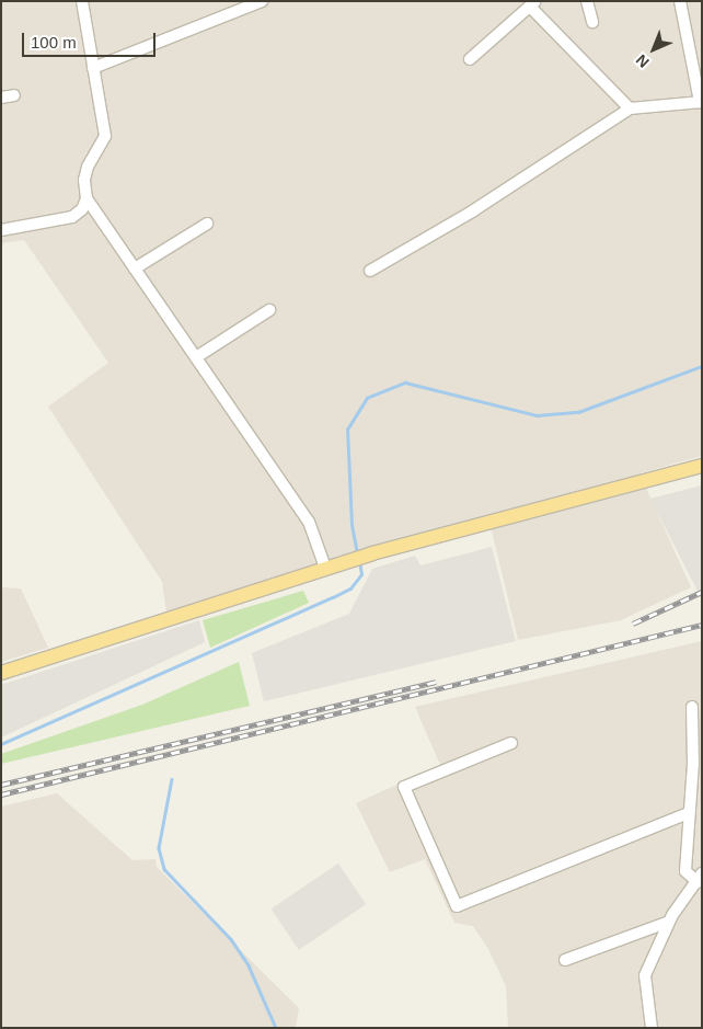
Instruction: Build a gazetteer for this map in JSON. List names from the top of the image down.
{
  "scale_bar": "100 m",
  "north": "bottom left"
}
